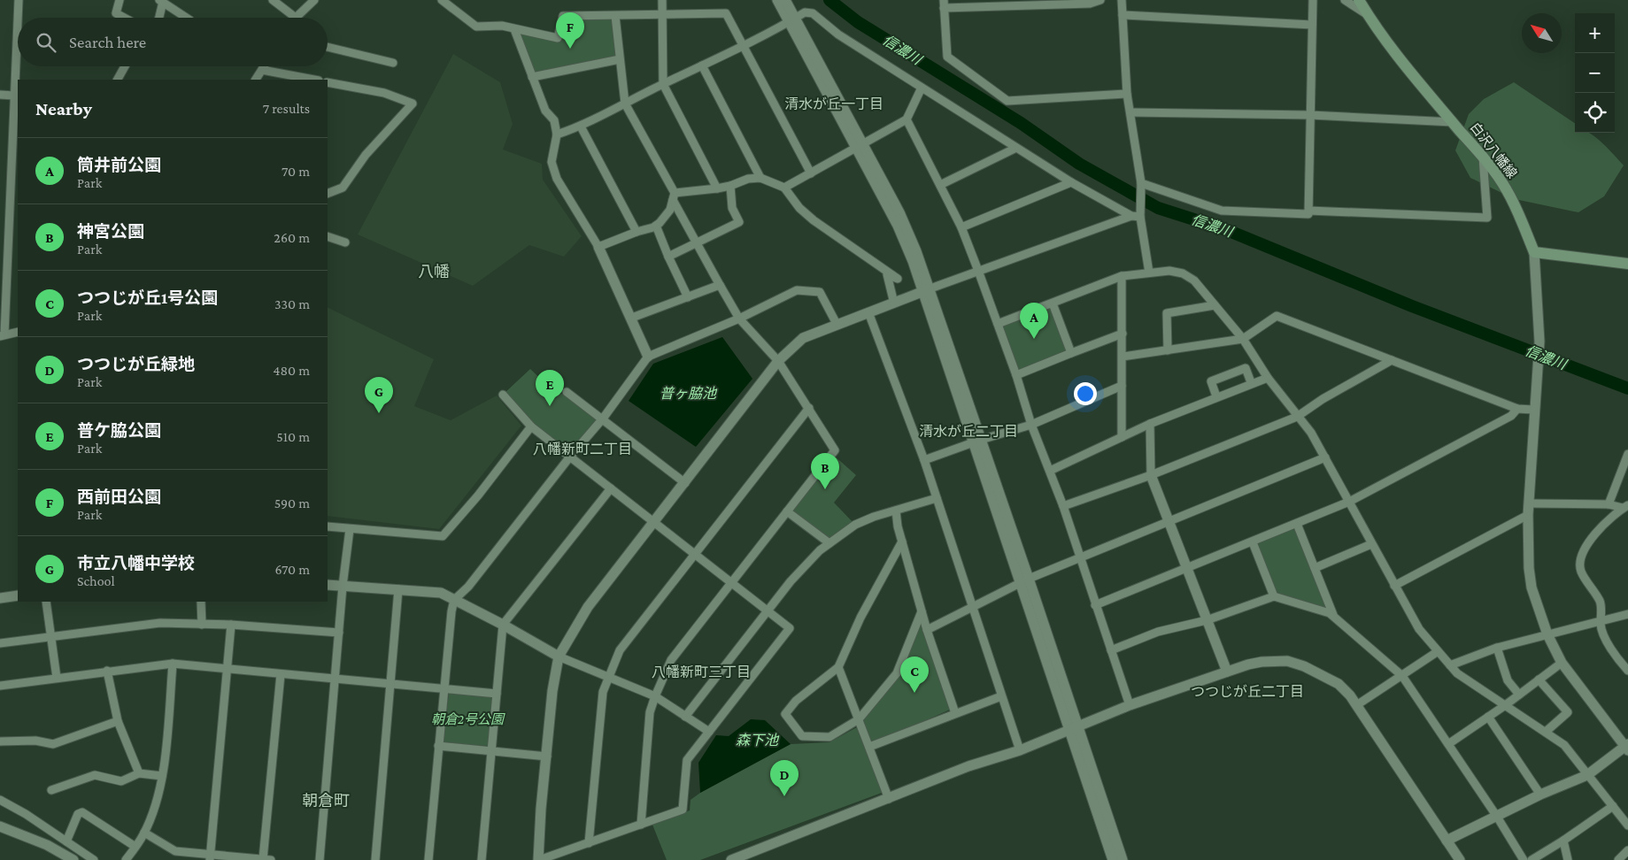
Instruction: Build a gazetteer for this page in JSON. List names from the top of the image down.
{
  "streets": {
    "main road": ["白沢八幡線"]
  },
  "districts": [
    "清水が丘一丁目",
    "八幡",
    "清水が丘二丁目",
    "八幡新町二丁目",
    "八幡新町三丁目",
    "つつじが丘二丁目",
    "朝倉町"
  ],
  "water": ["信濃川", "普ヶ脇池", "森下池"],
  "parks": ["朝倉2号公園"],
  "north": "top left",
  "page": {
    "pins": [
      "F",
      "A",
      "E",
      "G",
      "B",
      "C",
      "D"
    ],
    "map_buttons": ["+", "−"],
    "search": "Search here",
    "heading": ["Nearby", "7 results"],
    "list": [
      {
        "mark": "A",
        "name": "筒井前公園",
        "note": "Park",
        "value": "70 m"
      },
      {
        "mark": "B",
        "name": "神宮公園",
        "note": "Park",
        "value": "260 m"
      },
      {
        "mark": "C",
        "name": "つつじが丘1号公園",
        "note": "Park",
        "value": "330 m"
      },
      {
        "mark": "D",
        "name": "つつじが丘緑地",
        "note": "Park",
        "value": "480 m"
      },
      {
        "mark": "E",
        "name": "普ケ脇公園",
        "note": "Park",
        "value": "510 m"
      },
      {
        "mark": "F",
        "name": "西前田公園",
        "note": "Park",
        "value": "590 m"
      },
      {
        "mark": "G",
        "name": "市立八幡中学校",
        "note": "School",
        "value": "670 m"
      }
    ]
  }
}
